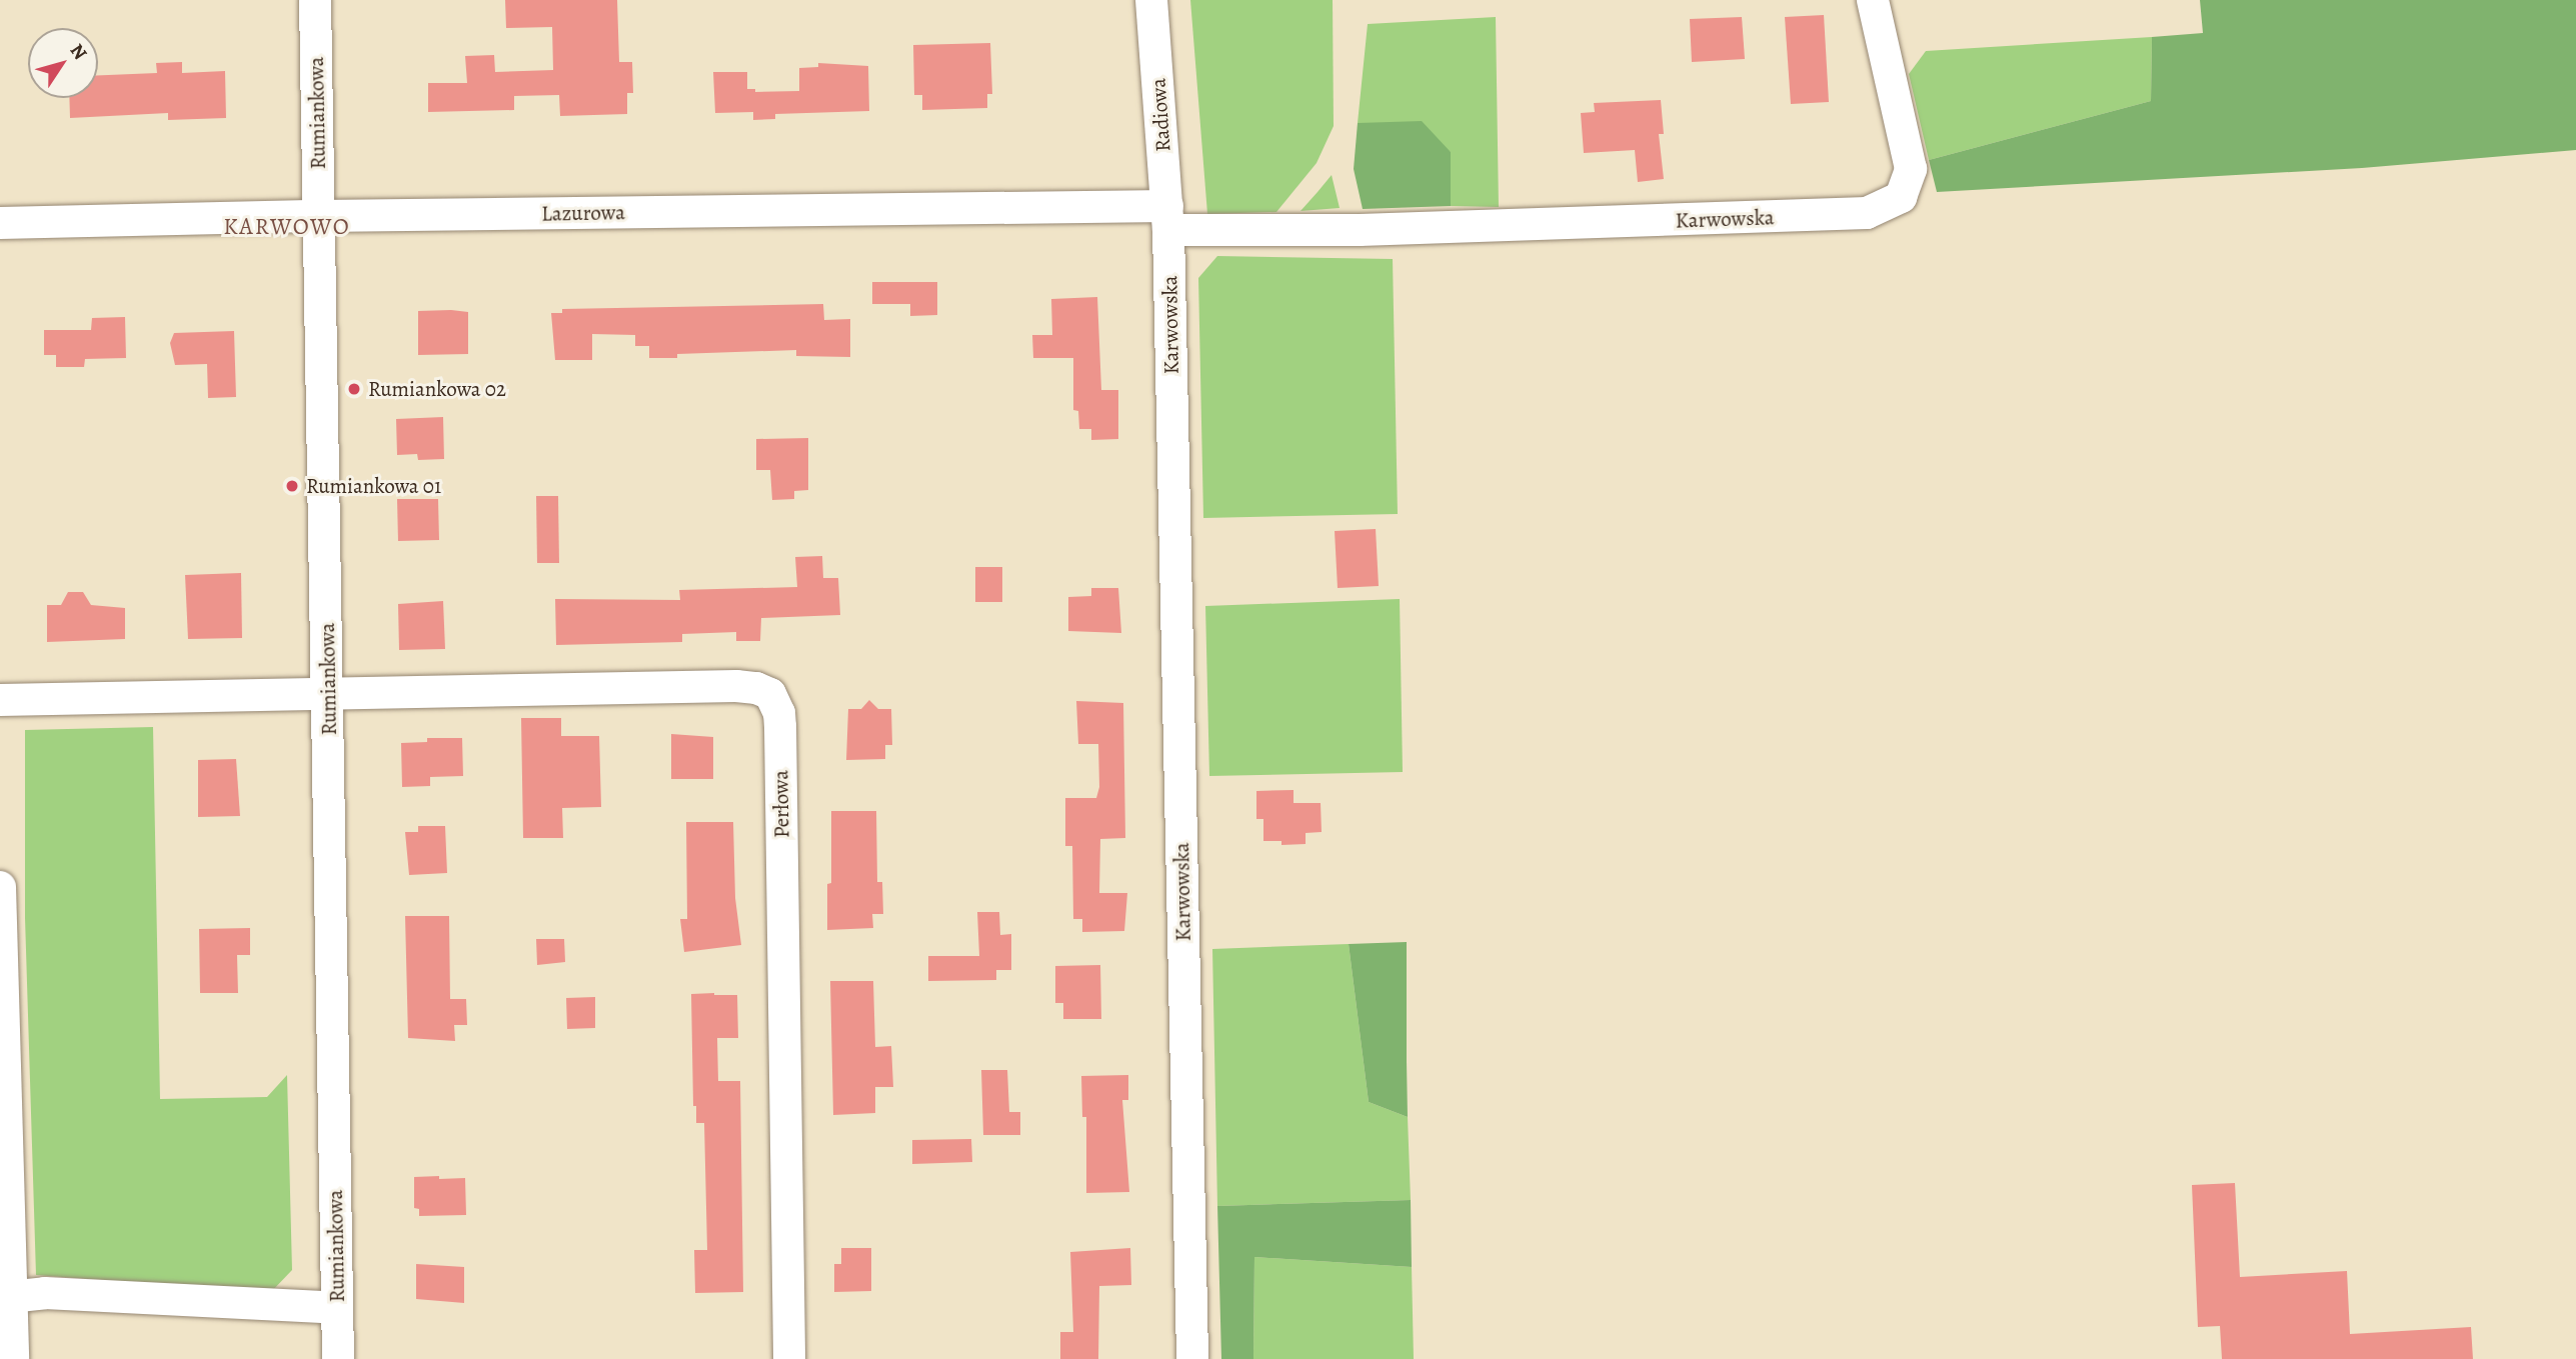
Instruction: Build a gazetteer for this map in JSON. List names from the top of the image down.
{
  "streets": {
    "street": [
      "Rumiankowa",
      "Radiowa",
      "Lazurowa",
      "Karwowska",
      "Perłowa"
    ]
  },
  "crossings": [
    ["Rumiankowa", "Lazurowa"],
    ["Rumiankowa", "Perłowa"],
    ["Radiowa", "Lazurowa"],
    ["Radiowa", "Karwowska"],
    ["Lazurowa", "Karwowska"]
  ],
  "districts": ["KARWOWO"],
  "places": ["Rumiankowa 02", "Rumiankowa 01"],
  "north": "top right"
}
